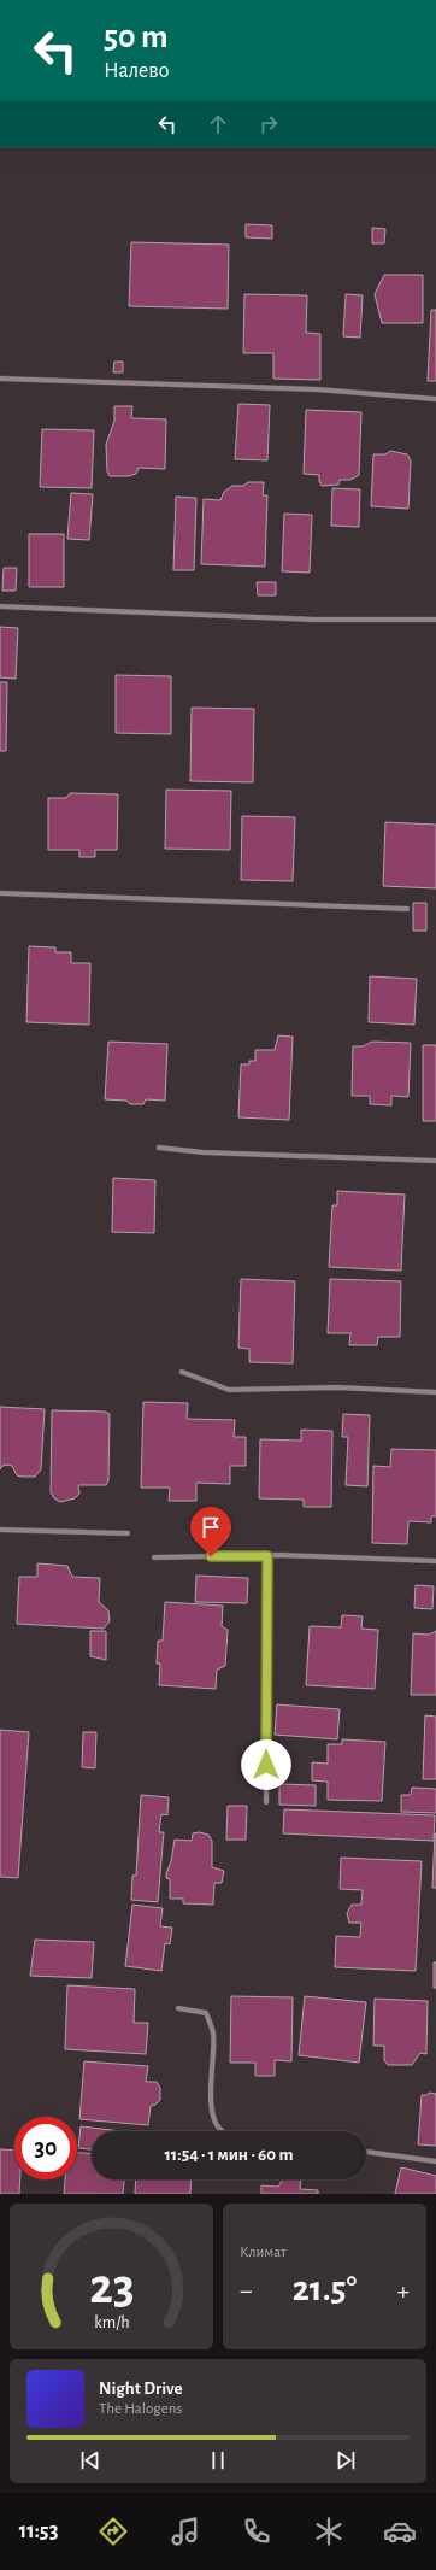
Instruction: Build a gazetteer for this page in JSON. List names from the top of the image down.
{
  "page": {
    "turn": ["50 m", "Налево"],
    "limit": "30",
    "trip": "11:54 · 1 мин · 60 m",
    "tile": "Климат",
    "heat": ["−", "21.5°", "+"],
    "song": ["Night Drive", "The Halogens"],
    "tabs": "11:53",
    "gauge": ["23", "km/h"]
  }
}
